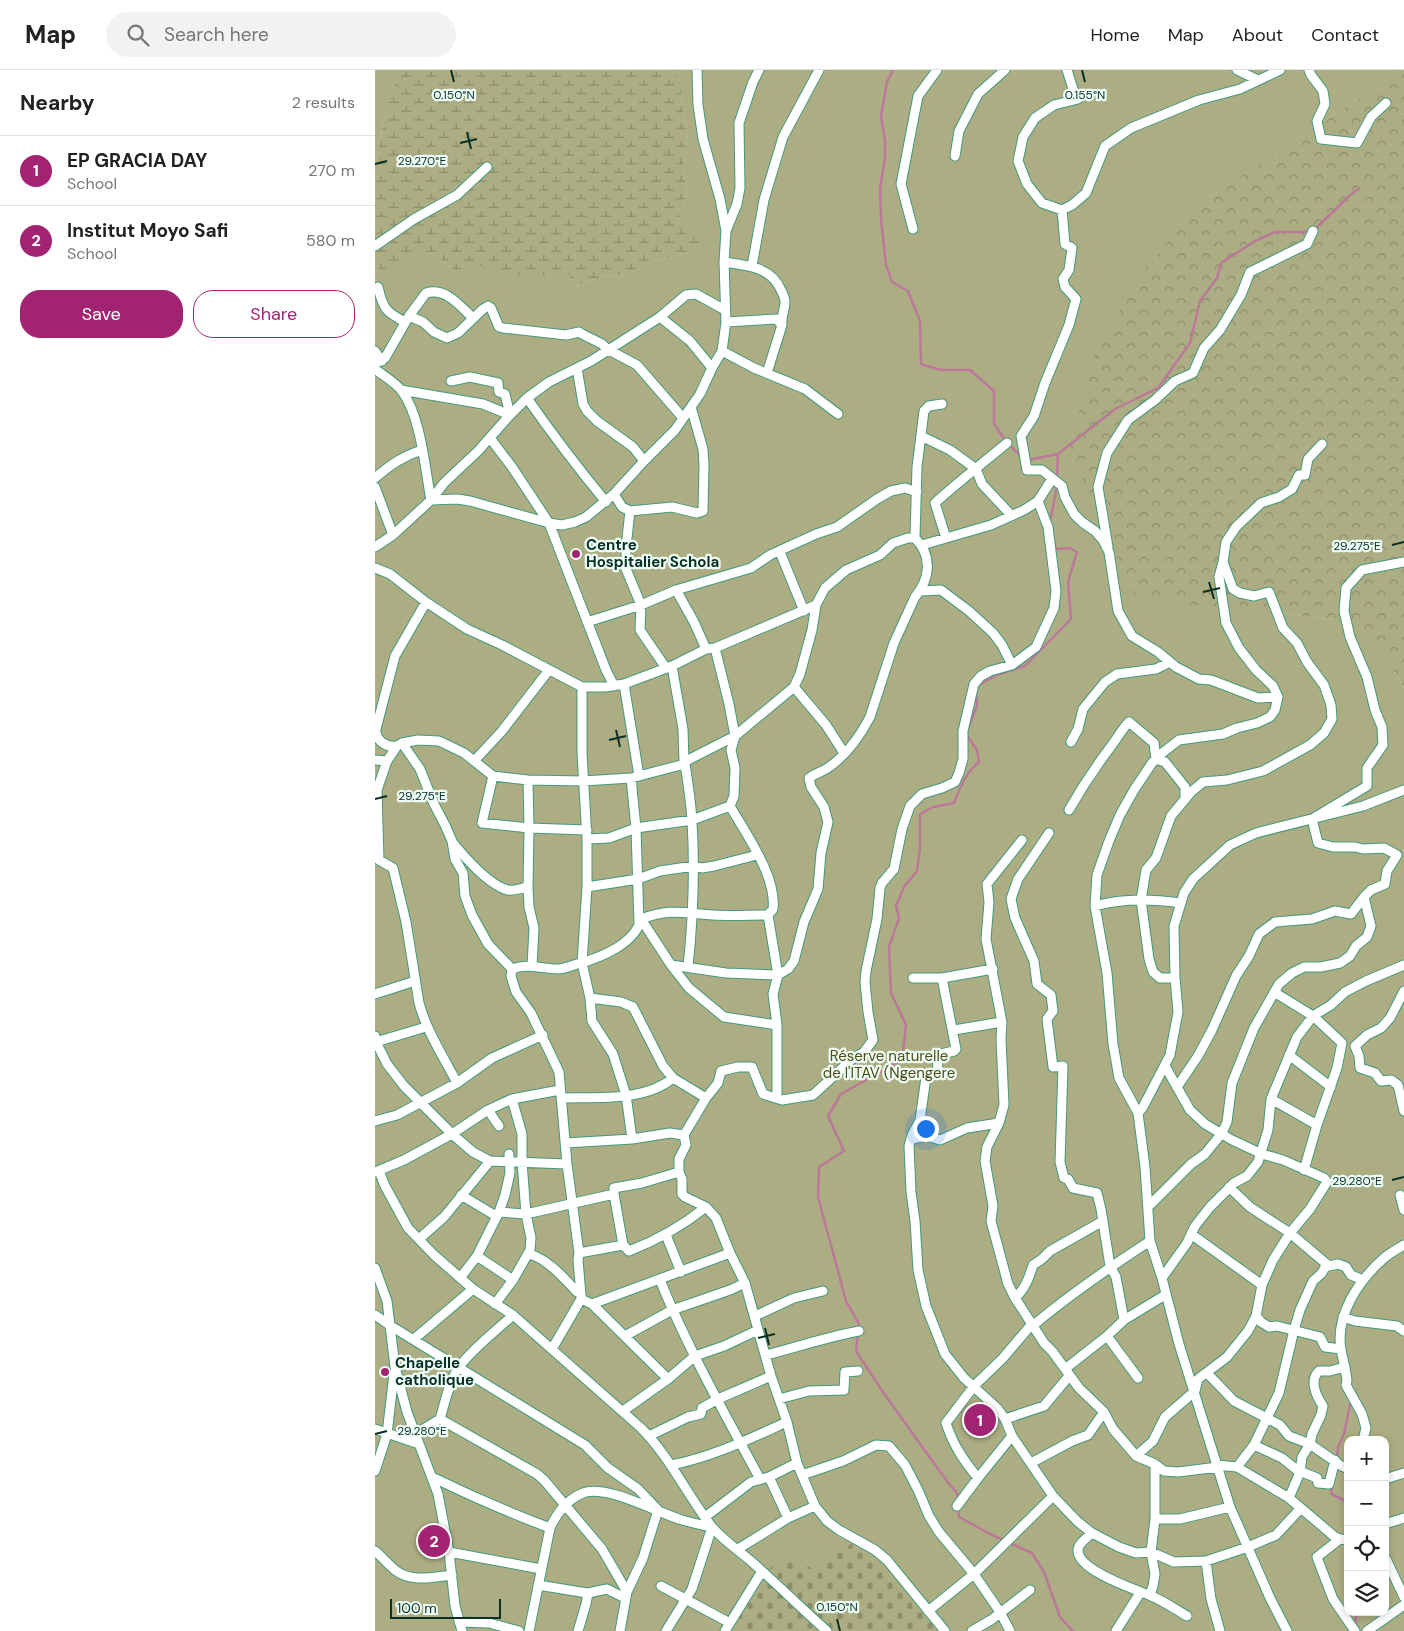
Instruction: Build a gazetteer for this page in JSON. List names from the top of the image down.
{
  "parks": ["Réserve naturelle de l'ITAV (Ngengere"],
  "places": ["Centre Hospitalier Schola", "Chapelle catholique"],
  "scale_bar": "100 m",
  "page": {
    "header": "Map",
    "search": "Search here",
    "nav": [
      "Home",
      "Map",
      "About",
      "Contact"
    ],
    "heading": ["Nearby", "2 results"],
    "list": [
      {
        "mark": "1",
        "name": "EP GRACIA DAY",
        "note": "School",
        "value": "270 m"
      },
      {
        "mark": "2",
        "name": "Institut Moyo Safi",
        "note": "School",
        "value": "580 m"
      }
    ],
    "buttons": ["Save", "Share"],
    "pins": ["1", "2"],
    "map_buttons": ["+", "−"],
    "scale": "100 m"
  },
  "coordinates": [
    "0.150°N",
    "0.155°N",
    "29.270°E",
    "29.275°E",
    "29.280°E"
  ]
}
